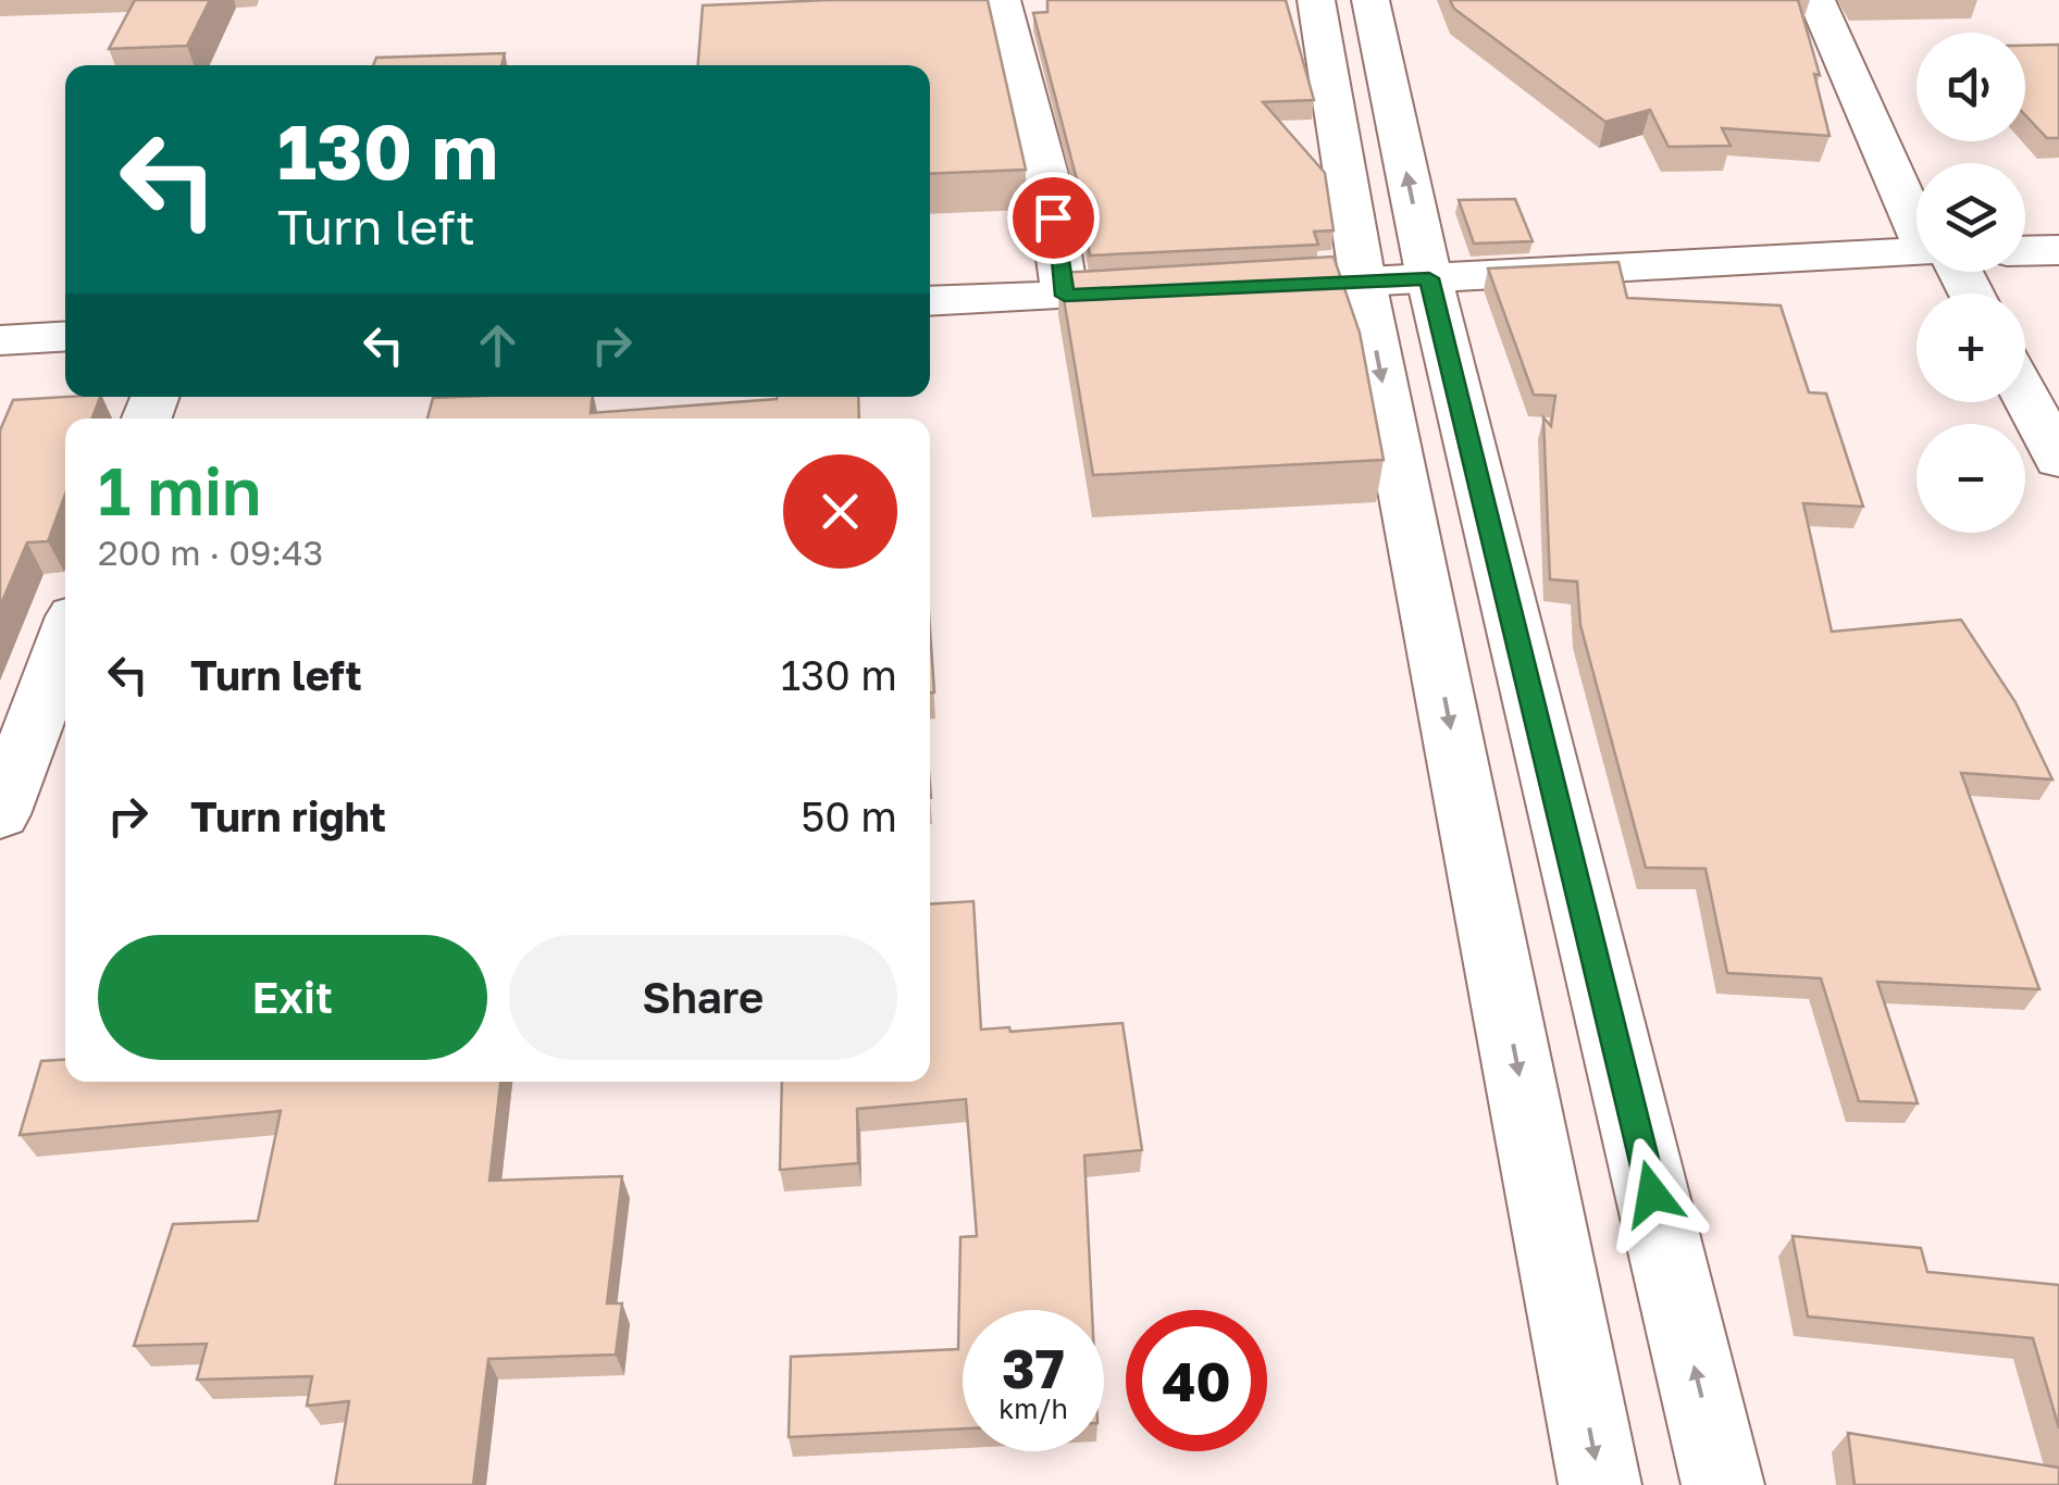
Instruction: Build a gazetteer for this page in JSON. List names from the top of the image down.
{
  "page": {
    "map_buttons": ["+", "−"],
    "turn": ["130 m", "Turn left"],
    "heading": ["1 min", "200 m · 09:43"],
    "list": [
      {
        "name": "Turn left",
        "value": "130 m"
      },
      {
        "name": "Turn right",
        "value": "50 m"
      }
    ],
    "buttons": ["Exit", "Share"],
    "speed": "37 km/h",
    "limit": "40"
  }
}
